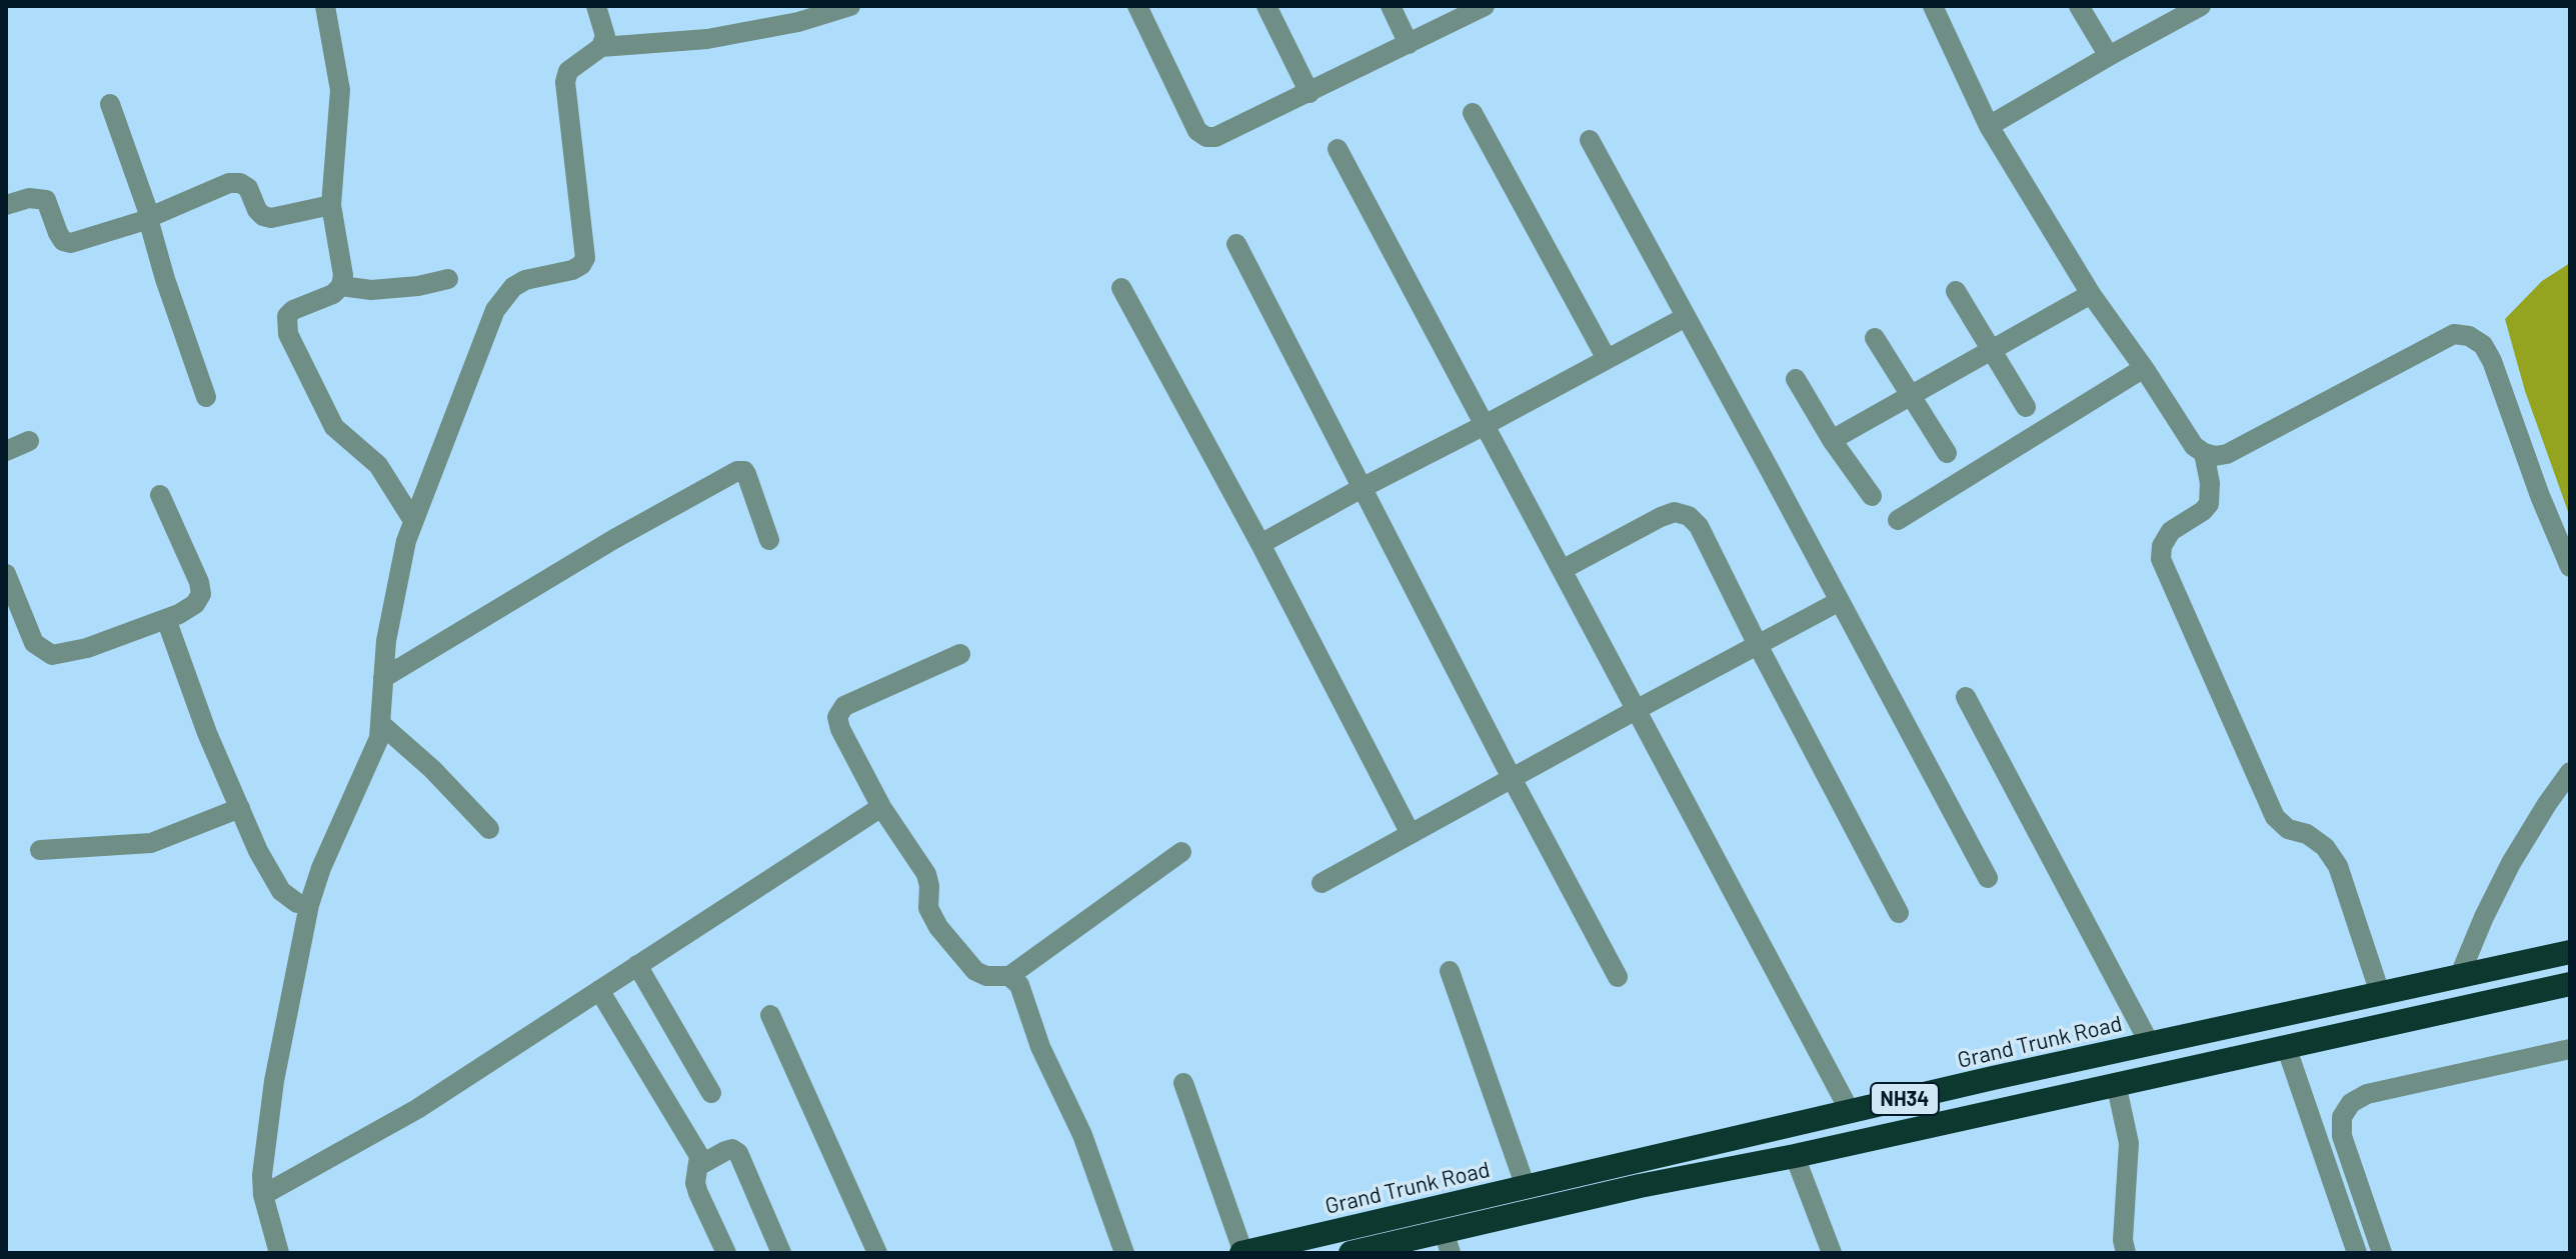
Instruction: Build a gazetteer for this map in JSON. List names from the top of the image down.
{
  "streets": {
    "highway": ["Grand Trunk Road", "NH34"]
  }
}
